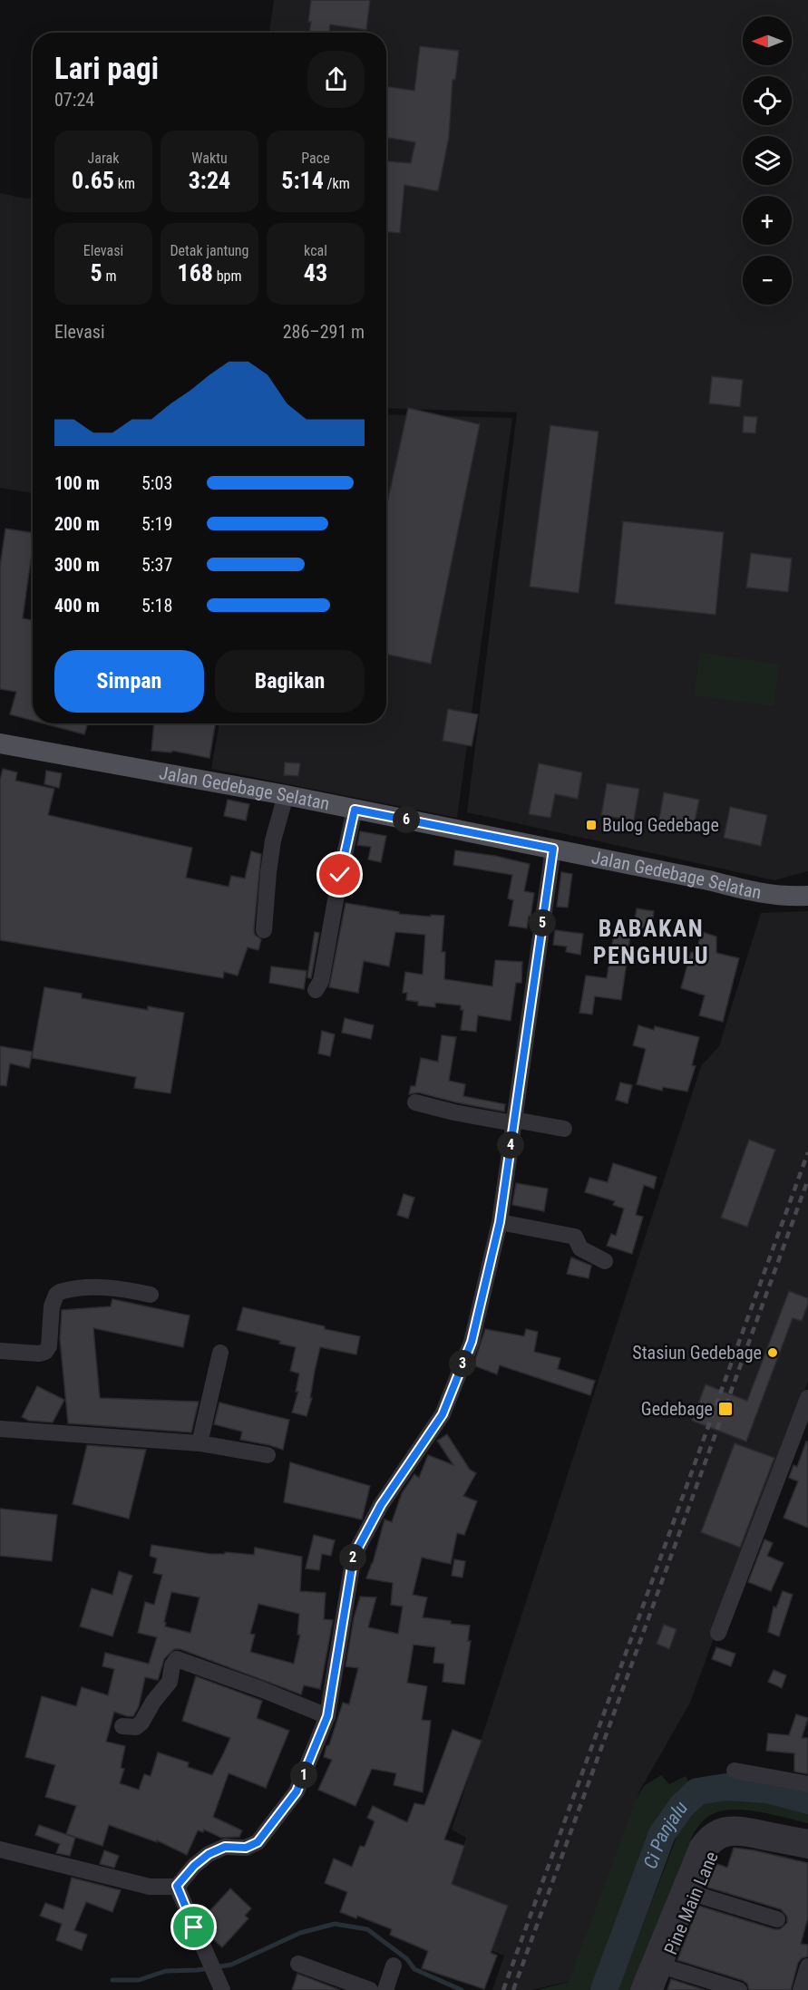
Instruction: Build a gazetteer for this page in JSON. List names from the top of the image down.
{
  "streets": {
    "main road": ["Jalan Gedebage Selatan"],
    "street": ["Pine Main Lane"]
  },
  "districts": ["BABAKAN PENGHULU"],
  "water": ["Ci Panjalu"],
  "places": {
    "transit": ["Bulog Gedebage", "Gedebage"],
    "other": ["Stasiun Gedebage"]
  },
  "north": "left",
  "page": {
    "map_buttons": ["+", "−"],
    "heading": ["Lari pagi", "07:24"],
    "stats": [
      ["Jarak", "0.65 km"],
      ["Waktu", "3:24"],
      ["Pace", "5:14 /km"],
      ["Elevasi", "5 m"],
      ["Detak jantung", "168 bpm"],
      ["kcal", "43"]
    ],
    "chart": ["Elevasi", "286–291 m"],
    "list": [
      {
        "name": "100 m",
        "note": "5:03"
      },
      {
        "name": "200 m",
        "note": "5:19"
      },
      {
        "name": "300 m",
        "note": "5:37"
      },
      {
        "name": "400 m",
        "note": "5:18"
      }
    ],
    "buttons": ["Simpan", "Bagikan"],
    "pins": [
      "6",
      "5",
      "4",
      "3",
      "2",
      "1"
    ]
  }
}
